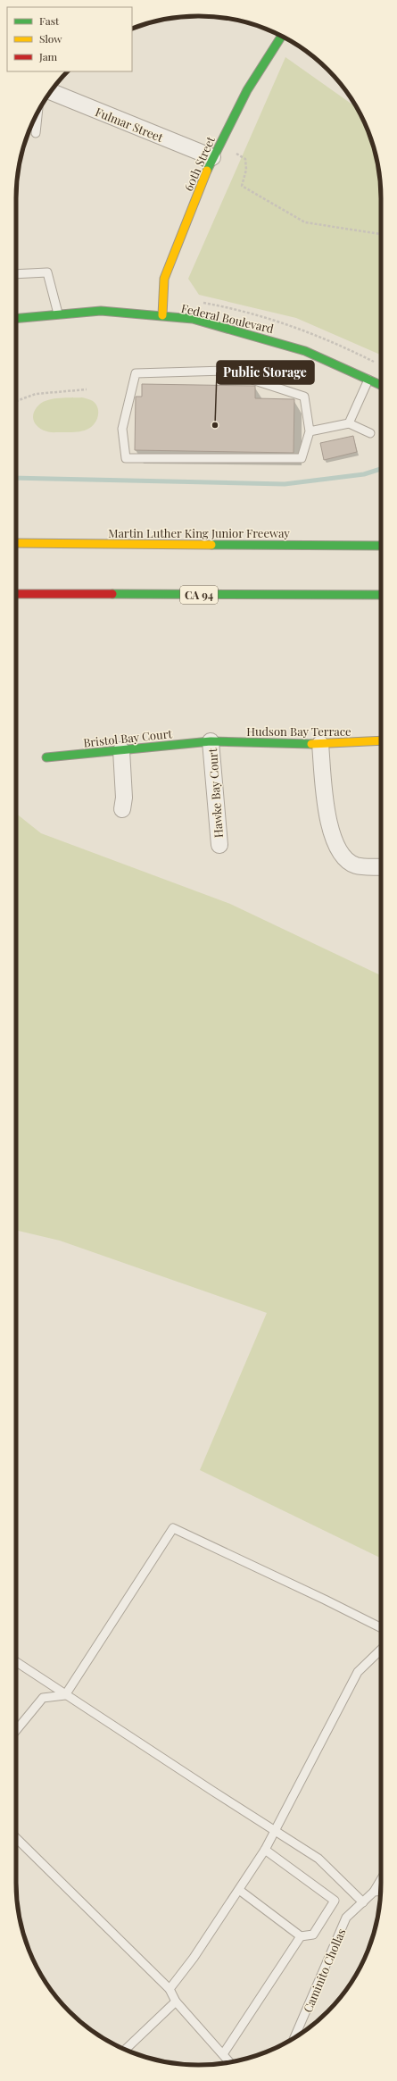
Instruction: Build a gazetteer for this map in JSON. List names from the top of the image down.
{
  "streets": {
    "main road": [
      "60th Street",
      "Federal Boulevard",
      "Martin Luther King Junior Freeway",
      "CA 94",
      "Hudson Bay Terrace",
      "Bristol Bay Court"
    ],
    "street": ["Fulmar Street", "Hawke Bay Court"],
    "lane": ["Caminito Chollas"]
  },
  "crossings": [
    ["Fulmar Street", "60th Street"],
    ["60th Street", "Federal Boulevard"],
    ["Hudson Bay Terrace", "Bristol Bay Court"],
    ["Hudson Bay Terrace", "Hawke Bay Court"],
    ["Bristol Bay Court", "Hawke Bay Court"]
  ],
  "places": ["Public Storage"],
  "legend": ["Fast", "Slow", "Jam"]
}
